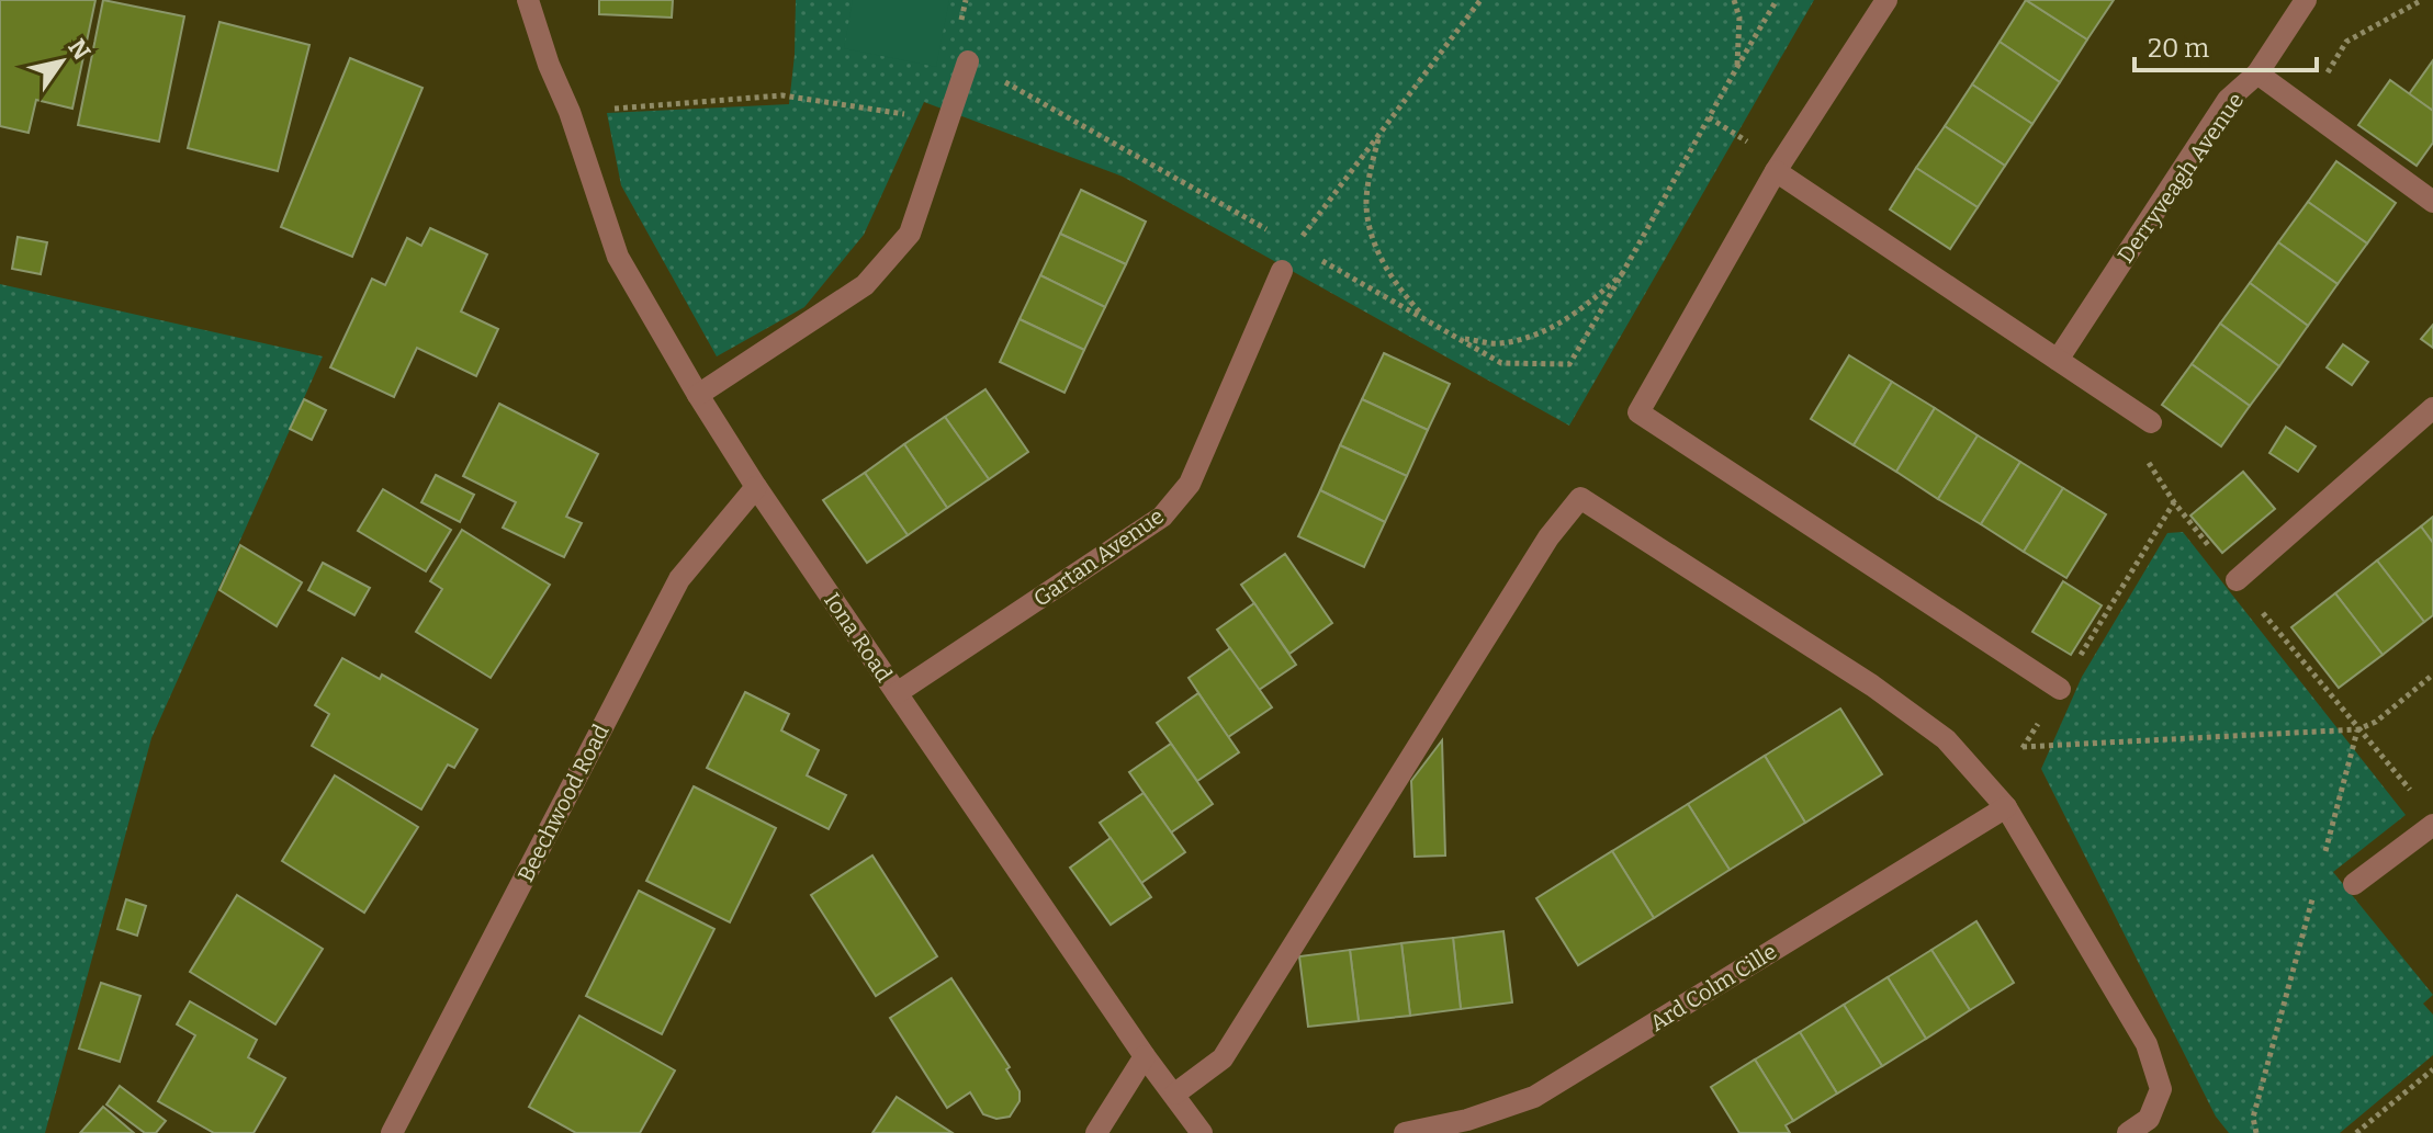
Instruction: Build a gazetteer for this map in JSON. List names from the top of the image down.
{
  "streets": {
    "street": [
      "Derryveagh Avenue",
      "Gartan Avenue",
      "Iona Road",
      "Beechwood Road",
      "Ard Colm Cille"
    ]
  },
  "crossings": [
    ["Gartan Avenue", "Iona Road"],
    ["Iona Road", "Beechwood Road"]
  ],
  "scale_bar": "20 m",
  "north": "top right"
}
